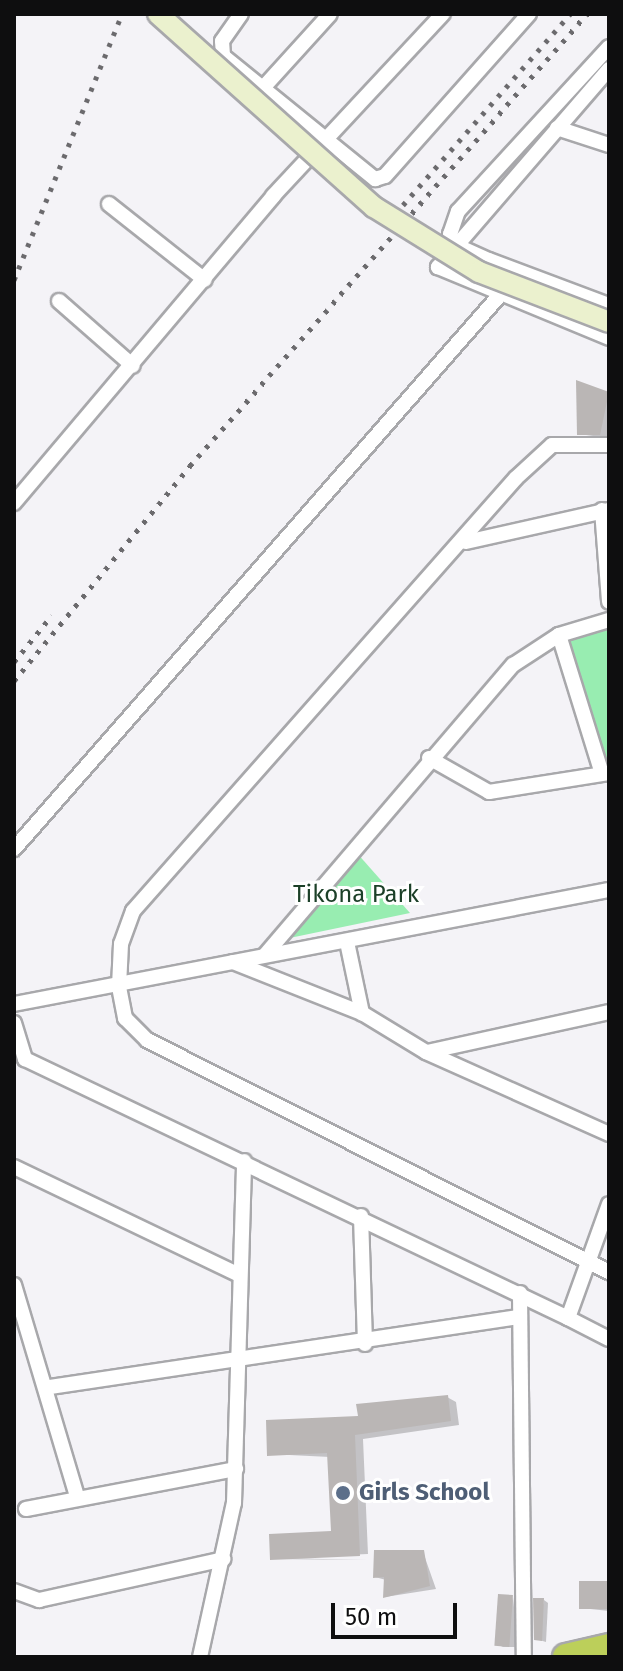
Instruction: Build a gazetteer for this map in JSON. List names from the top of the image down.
{
  "parks": ["Tikona Park"],
  "places": ["Girls School"],
  "scale_bar": "50 m"
}
